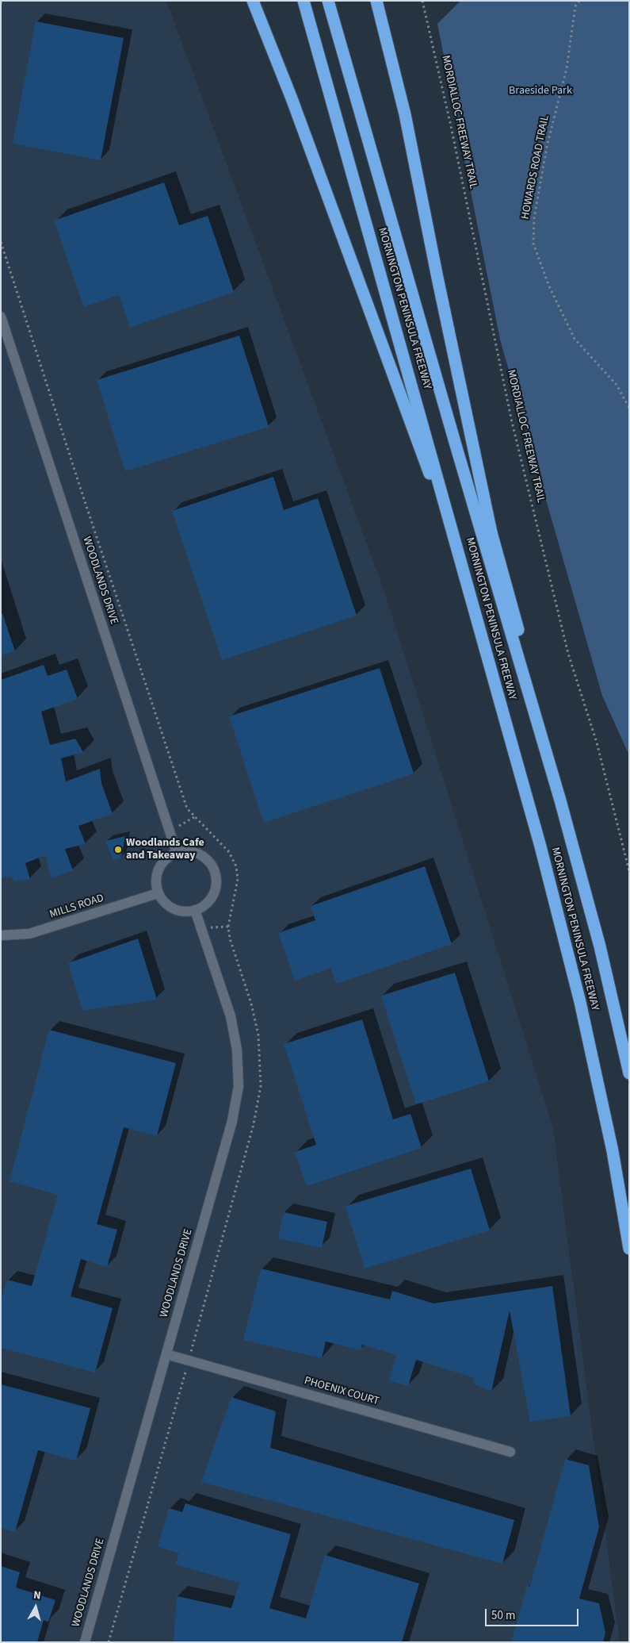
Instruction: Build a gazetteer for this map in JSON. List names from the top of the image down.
{
  "streets": {
    "highway": ["MORNINGTON PENINSULA FREEWAY"],
    "street": ["WOODLANDS DRIVE", "MILLS ROAD", "PHOENIX COURT"],
    "path": ["MORDIALLOC FREEWAY TRAIL", "HOWARDS ROAD TRAIL"]
  },
  "crossings": [
    ["WOODLANDS DRIVE", "MILLS ROAD"],
    ["WOODLANDS DRIVE", "PHOENIX COURT"]
  ],
  "parks": ["Braeside Park"],
  "places": ["Woodlands Cafe and Takeaway"],
  "scale_bar": "50 m",
  "north": "top"
}
